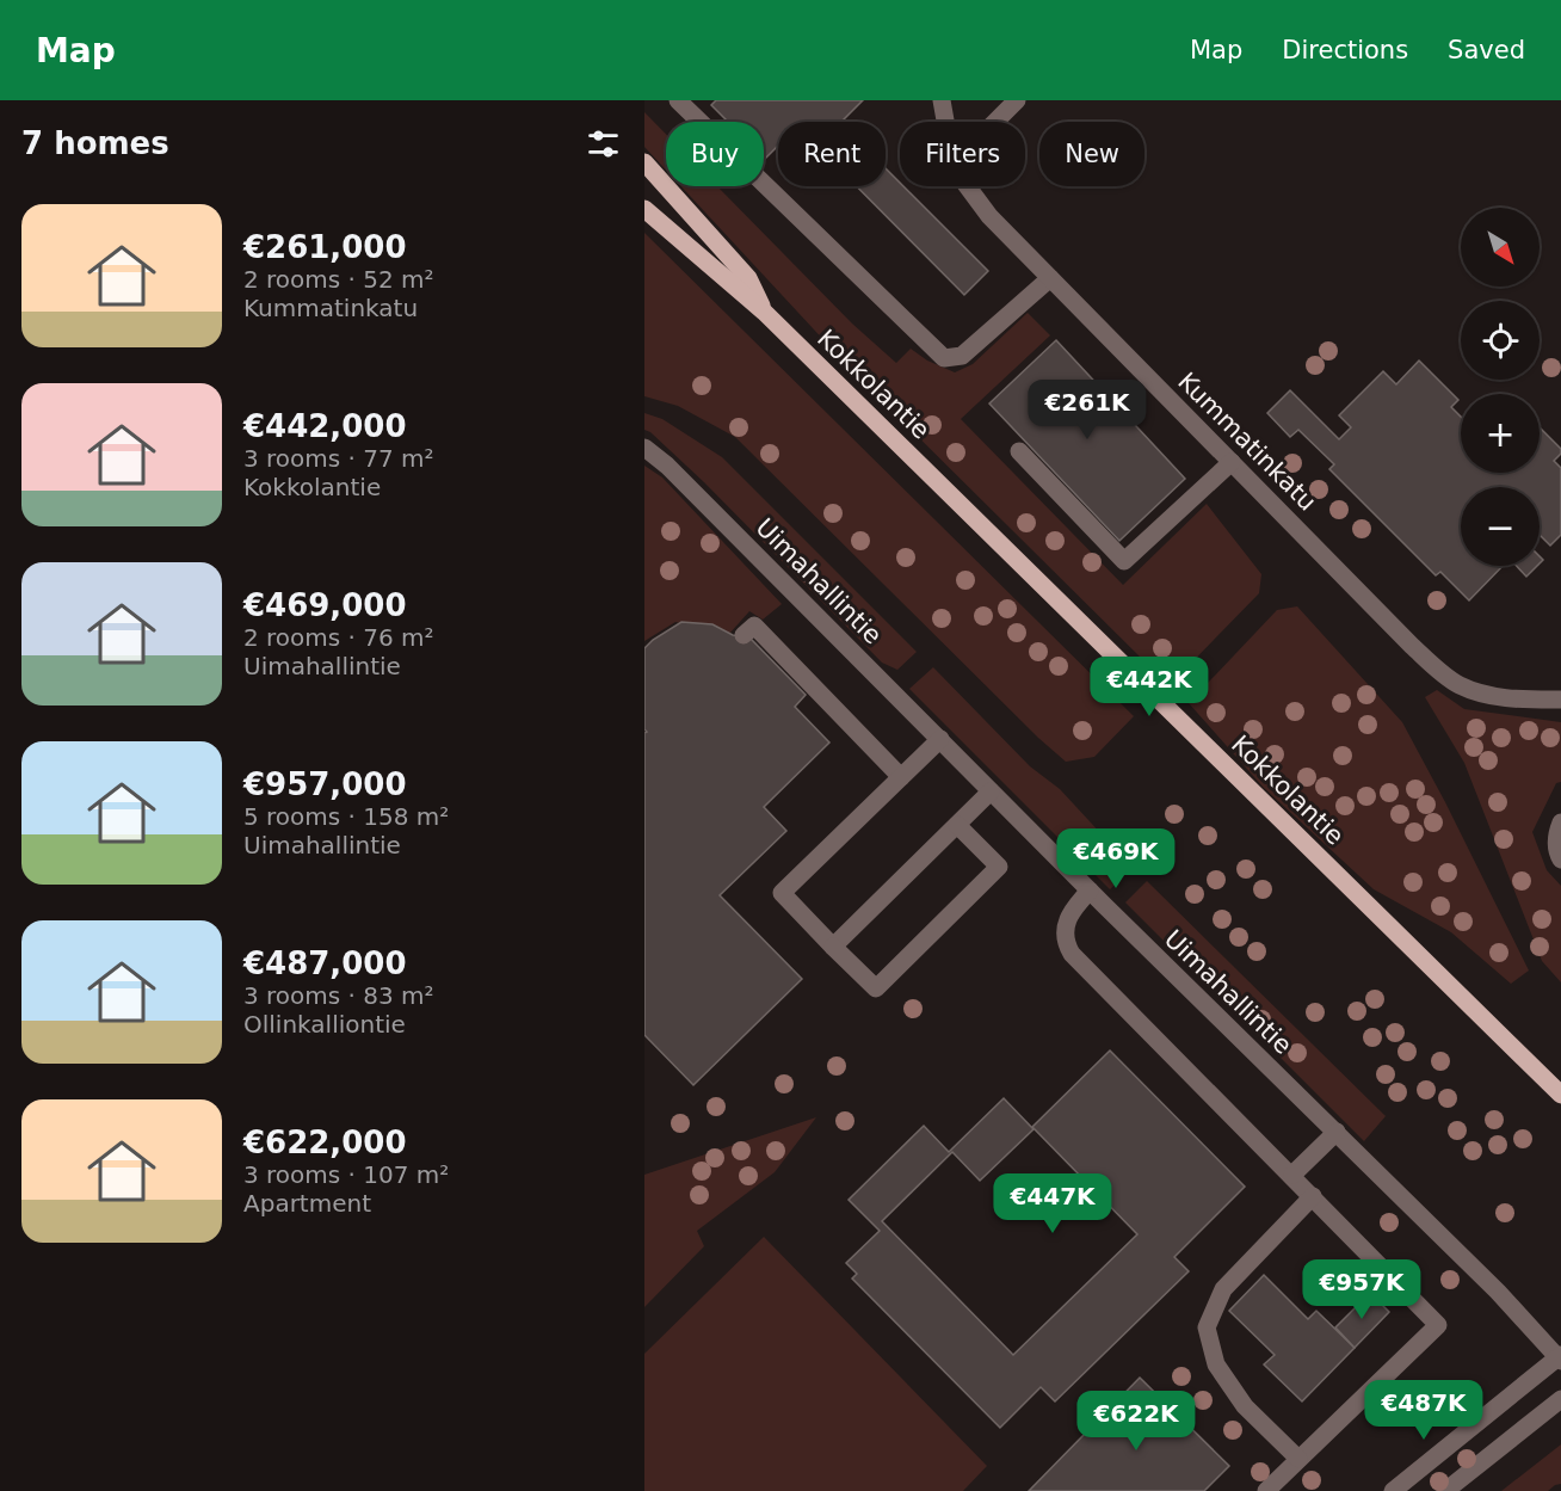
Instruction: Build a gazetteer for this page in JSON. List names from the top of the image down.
{
  "streets": {
    "main road": ["Kokkolantie"],
    "street": ["Kummatinkatu", "Uimahallintie"]
  },
  "north": "bottom right",
  "page": {
    "header": "Map",
    "nav": ["Map", "Directions", "Saved"],
    "heading": "7 homes",
    "chip": [
      "Buy",
      "Rent",
      "Filters",
      "New"
    ],
    "list": [
      {
        "name": "€261,000",
        "note": "2 rooms · 52 m² · Kummatinkatu"
      },
      {
        "name": "€442,000",
        "note": "3 rooms · 77 m² · Kokkolantie"
      },
      {
        "name": "€469,000",
        "note": "2 rooms · 76 m² · Uimahallintie"
      },
      {
        "name": "€957,000",
        "note": "5 rooms · 158 m² · Uimahallintie"
      },
      {
        "name": "€487,000",
        "note": "3 rooms · 83 m² · Ollinkalliontie"
      },
      {
        "name": "€622,000",
        "note": "3 rooms · 107 m² · Apartment"
      }
    ],
    "map_buttons": ["+", "−"],
    "price": [
      "€261K",
      "€442K",
      "€469K",
      "€447K",
      "€957K",
      "€487K",
      "€622K"
    ]
  }
}
